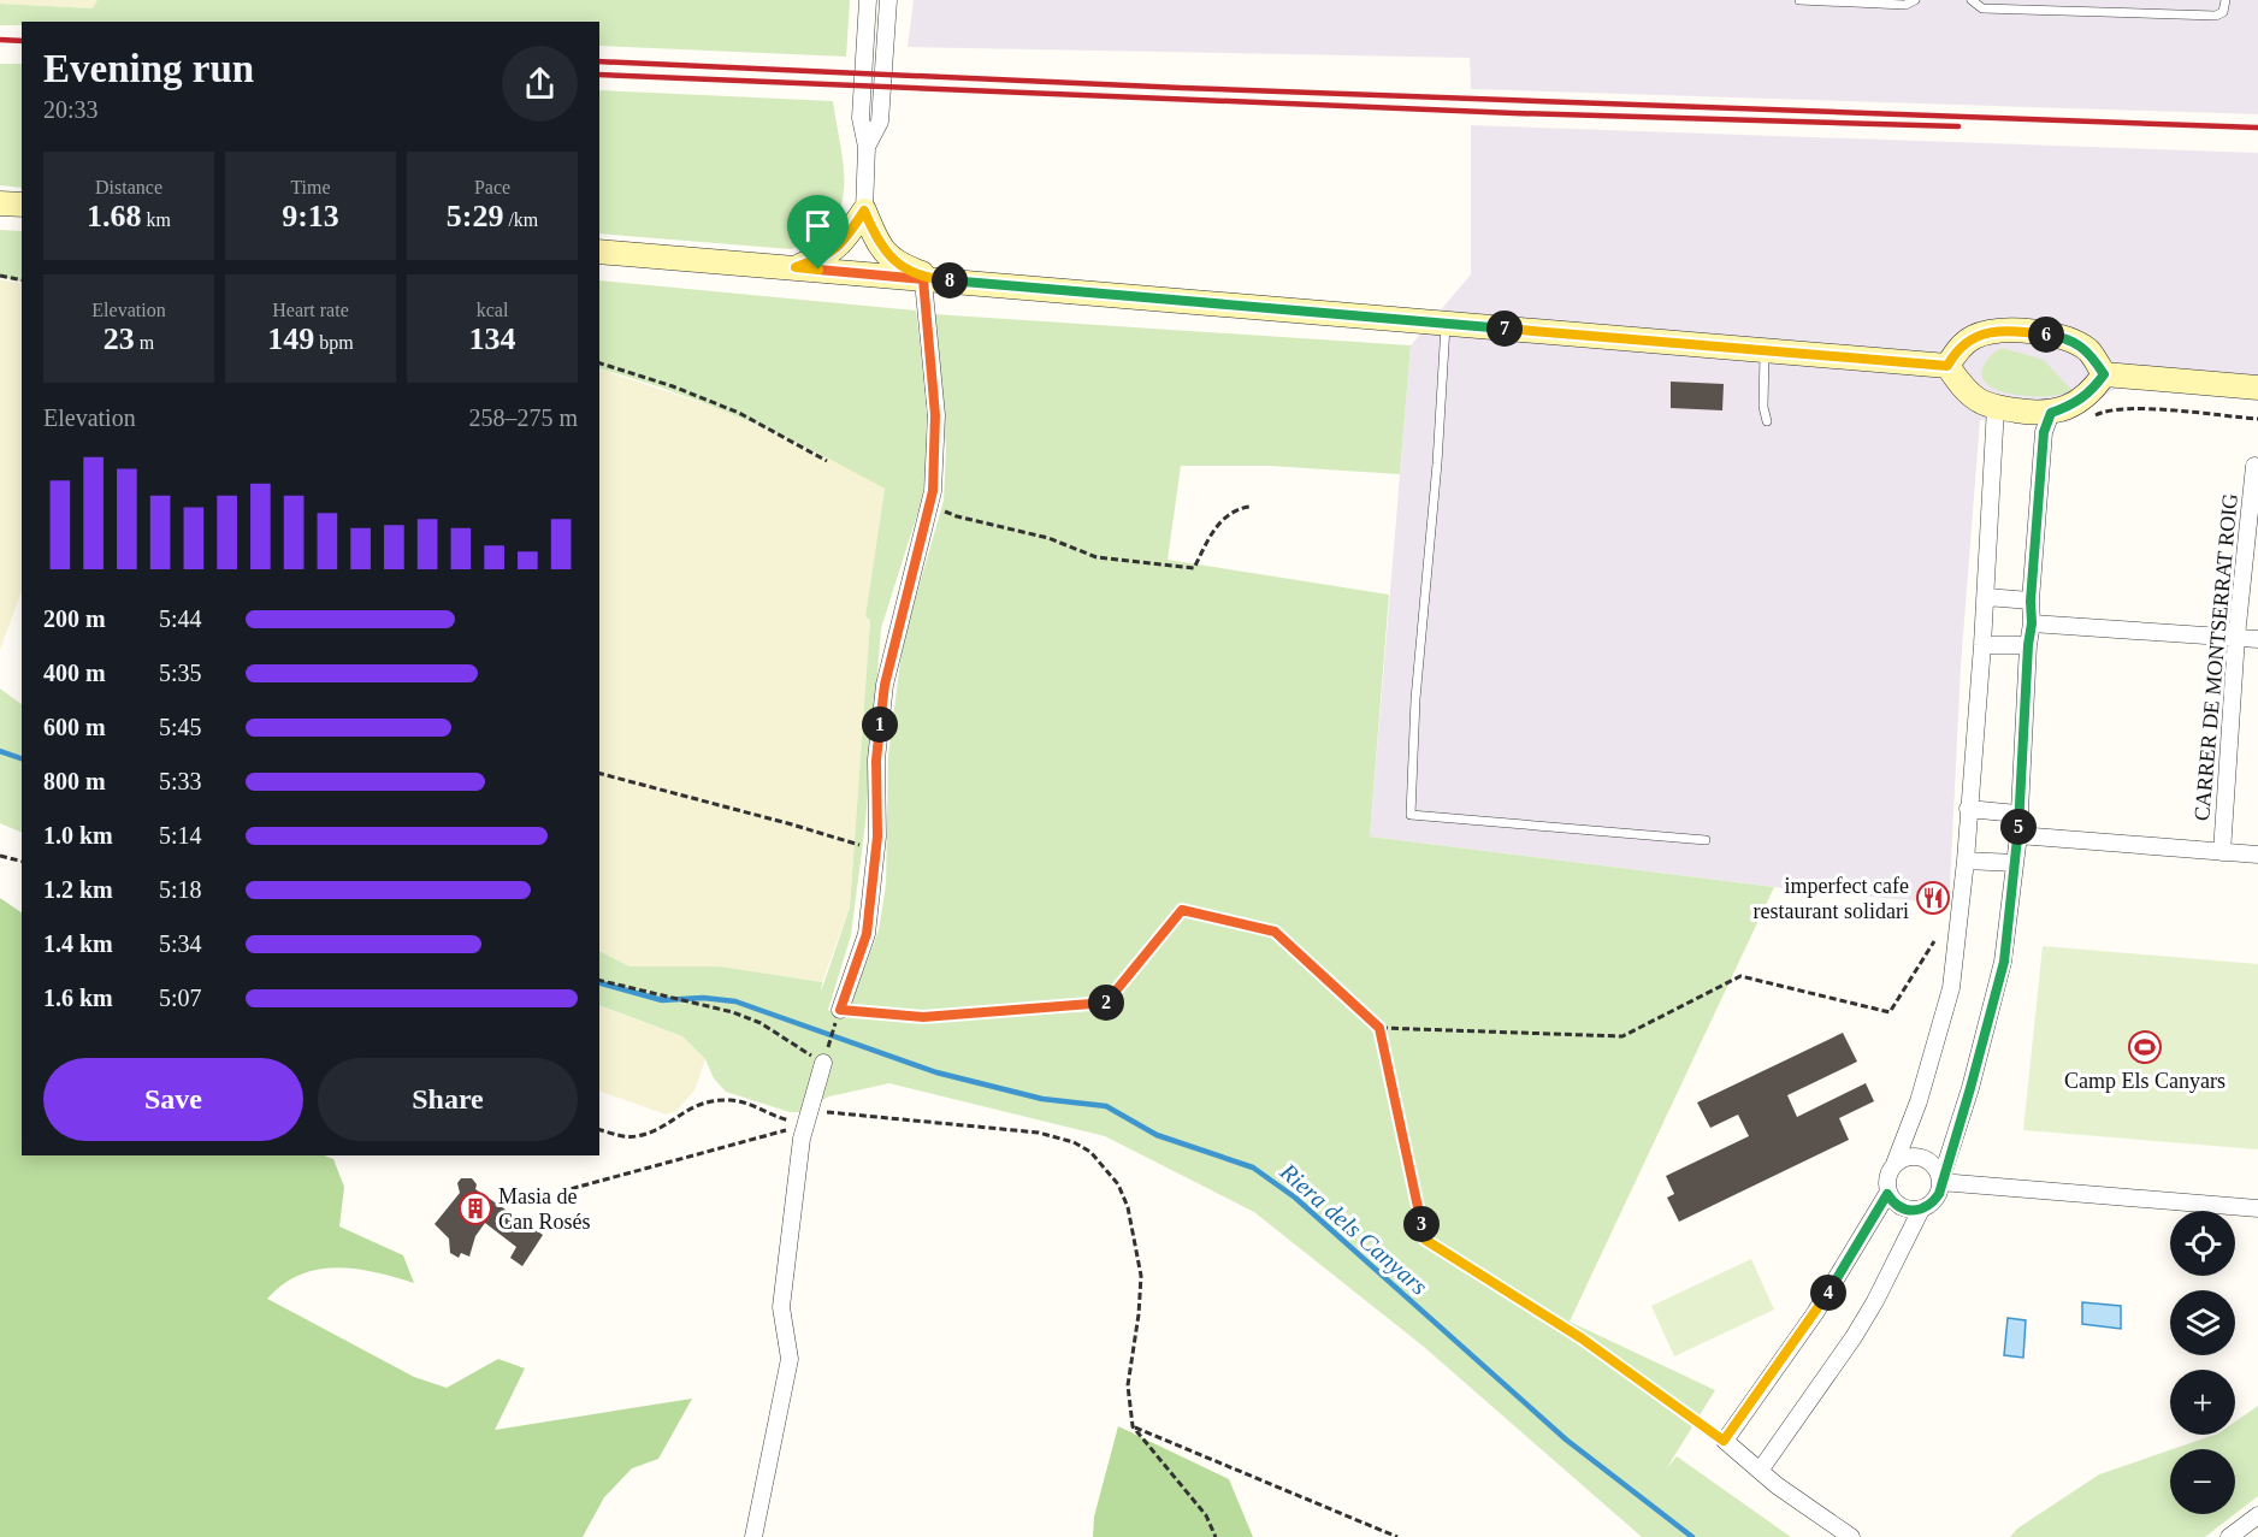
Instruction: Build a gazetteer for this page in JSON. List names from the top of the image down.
{
  "streets": {
    "street": ["CARRER DE MONTSERRAT ROIG"]
  },
  "water": ["Riera dels Canyars"],
  "places": {
    "restaurant": ["imperfect cafe restaurant solidari"],
    "sports": ["Camp Els Canyars"],
    "building": ["Masia de Can Rosés"]
  },
  "page": {
    "heading": ["Evening run", "20:33"],
    "stats": [
      ["Distance", "1.68 km"],
      ["Time", "9:13"],
      ["Pace", "5:29 /km"],
      ["Elevation", "23 m"],
      ["Heart rate", "149 bpm"],
      ["kcal", "134"]
    ],
    "pins": [
      "8",
      "7",
      "6",
      "1",
      "5",
      "2",
      "3",
      "4"
    ],
    "chart": ["Elevation", "258–275 m"],
    "list": [
      {
        "name": "200 m",
        "note": "5:44"
      },
      {
        "name": "400 m",
        "note": "5:35"
      },
      {
        "name": "600 m",
        "note": "5:45"
      },
      {
        "name": "800 m",
        "note": "5:33"
      },
      {
        "name": "1.0 km",
        "note": "5:14"
      },
      {
        "name": "1.2 km",
        "note": "5:18"
      },
      {
        "name": "1.4 km",
        "note": "5:34"
      },
      {
        "name": "1.6 km",
        "note": "5:07"
      }
    ],
    "buttons": ["Save", "Share"],
    "map_buttons": ["+", "−"]
  }
}
